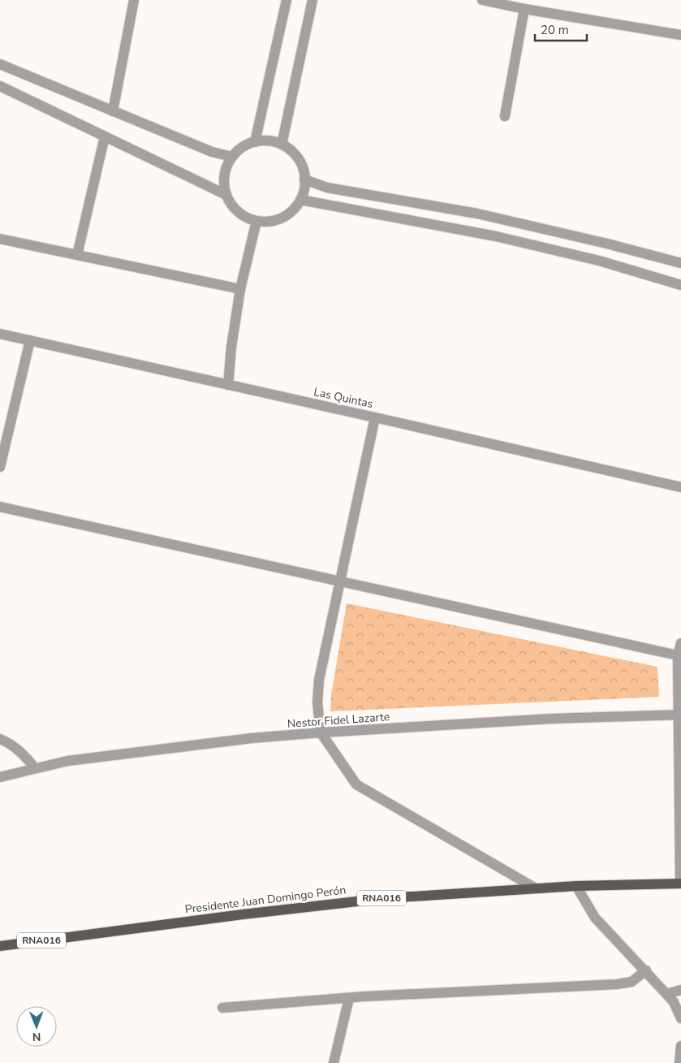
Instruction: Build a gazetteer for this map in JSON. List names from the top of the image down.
{
  "streets": {
    "main road": ["RNA016", "Presidente Juan Domingo Perón"],
    "street": ["Las Quintas", "Nestor Fidel Lazarte"]
  },
  "scale_bar": "20 m",
  "north": "bottom"
}
